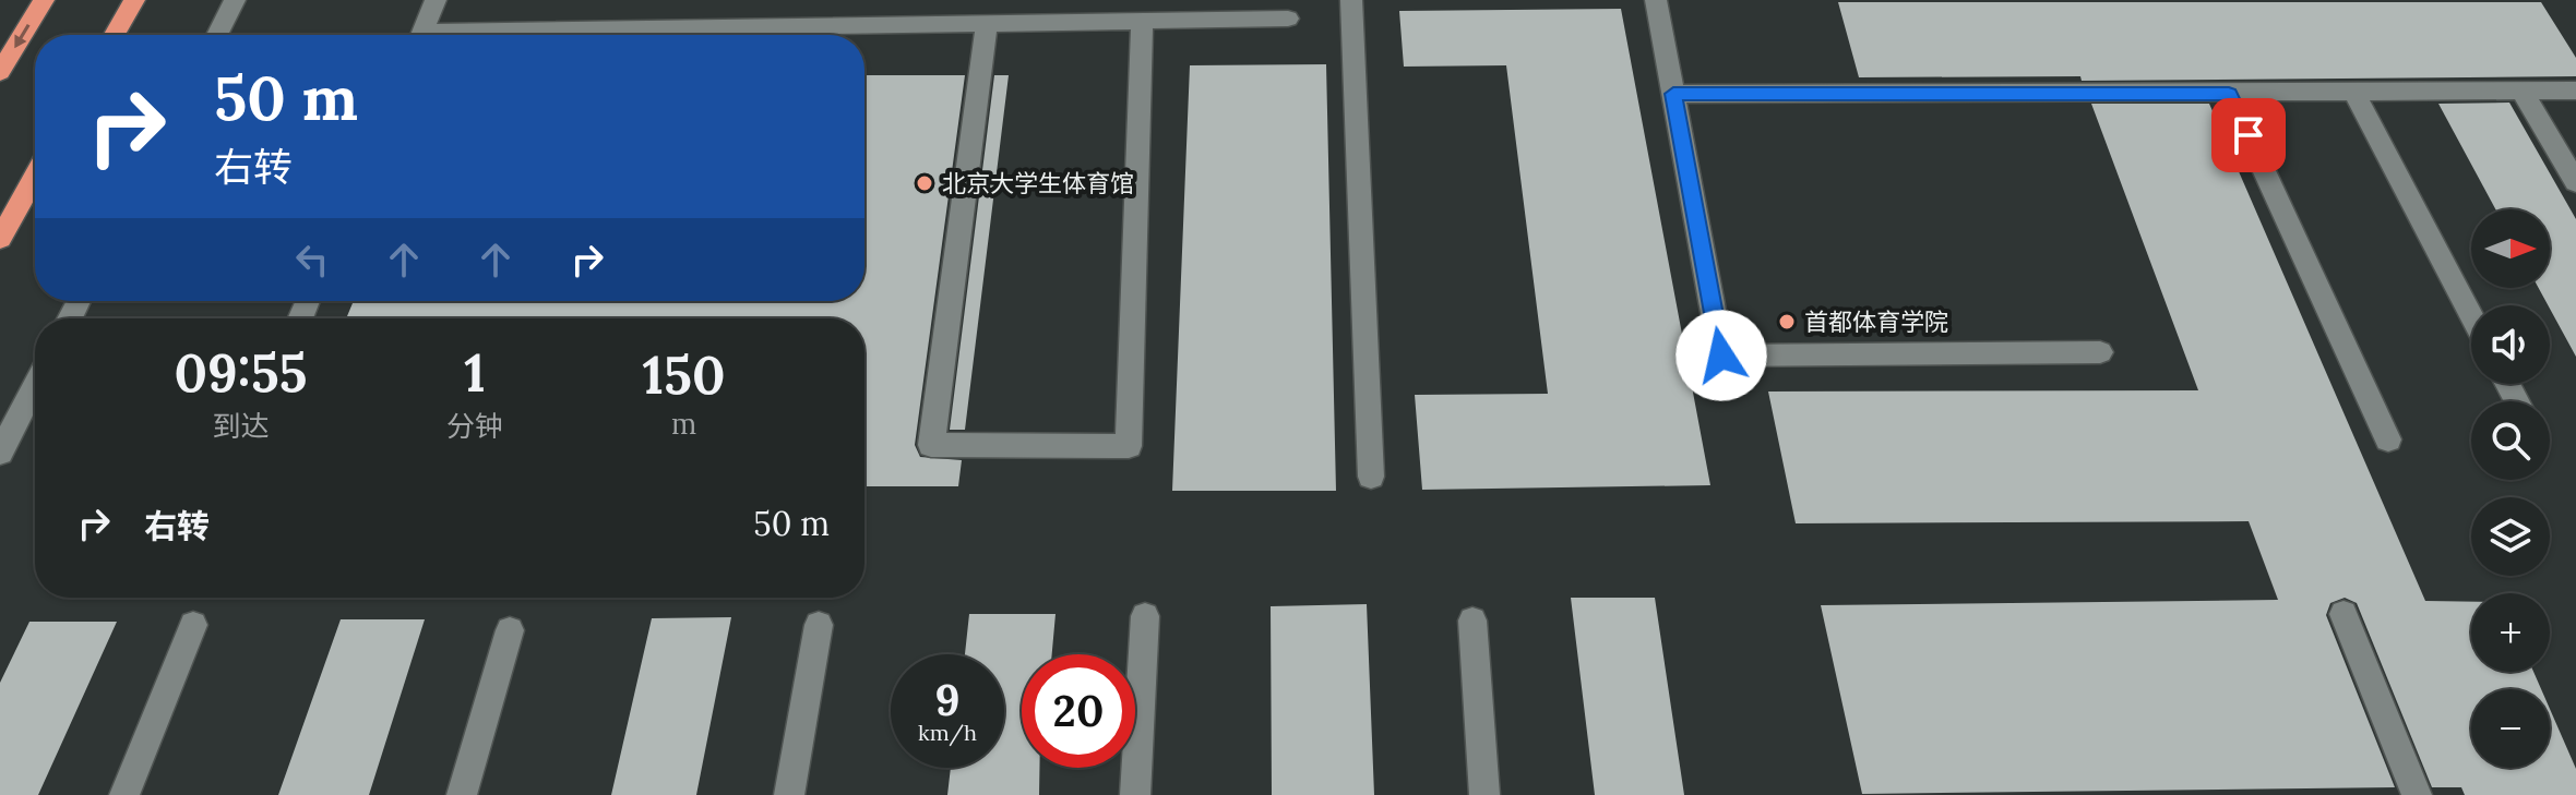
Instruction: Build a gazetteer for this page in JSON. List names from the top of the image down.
{
  "places": ["北京大学生体育馆", "首都体育学院"],
  "north": "right",
  "page": {
    "turn": ["50 m", "右转"],
    "map_buttons": ["+", "−"],
    "eta": [
      "09:55",
      "到达",
      "1",
      "分钟",
      "150",
      "m"
    ],
    "list": [
      {
        "name": "右转",
        "value": "50 m"
      }
    ],
    "speed": "9 km/h",
    "limit": "20"
  }
}
